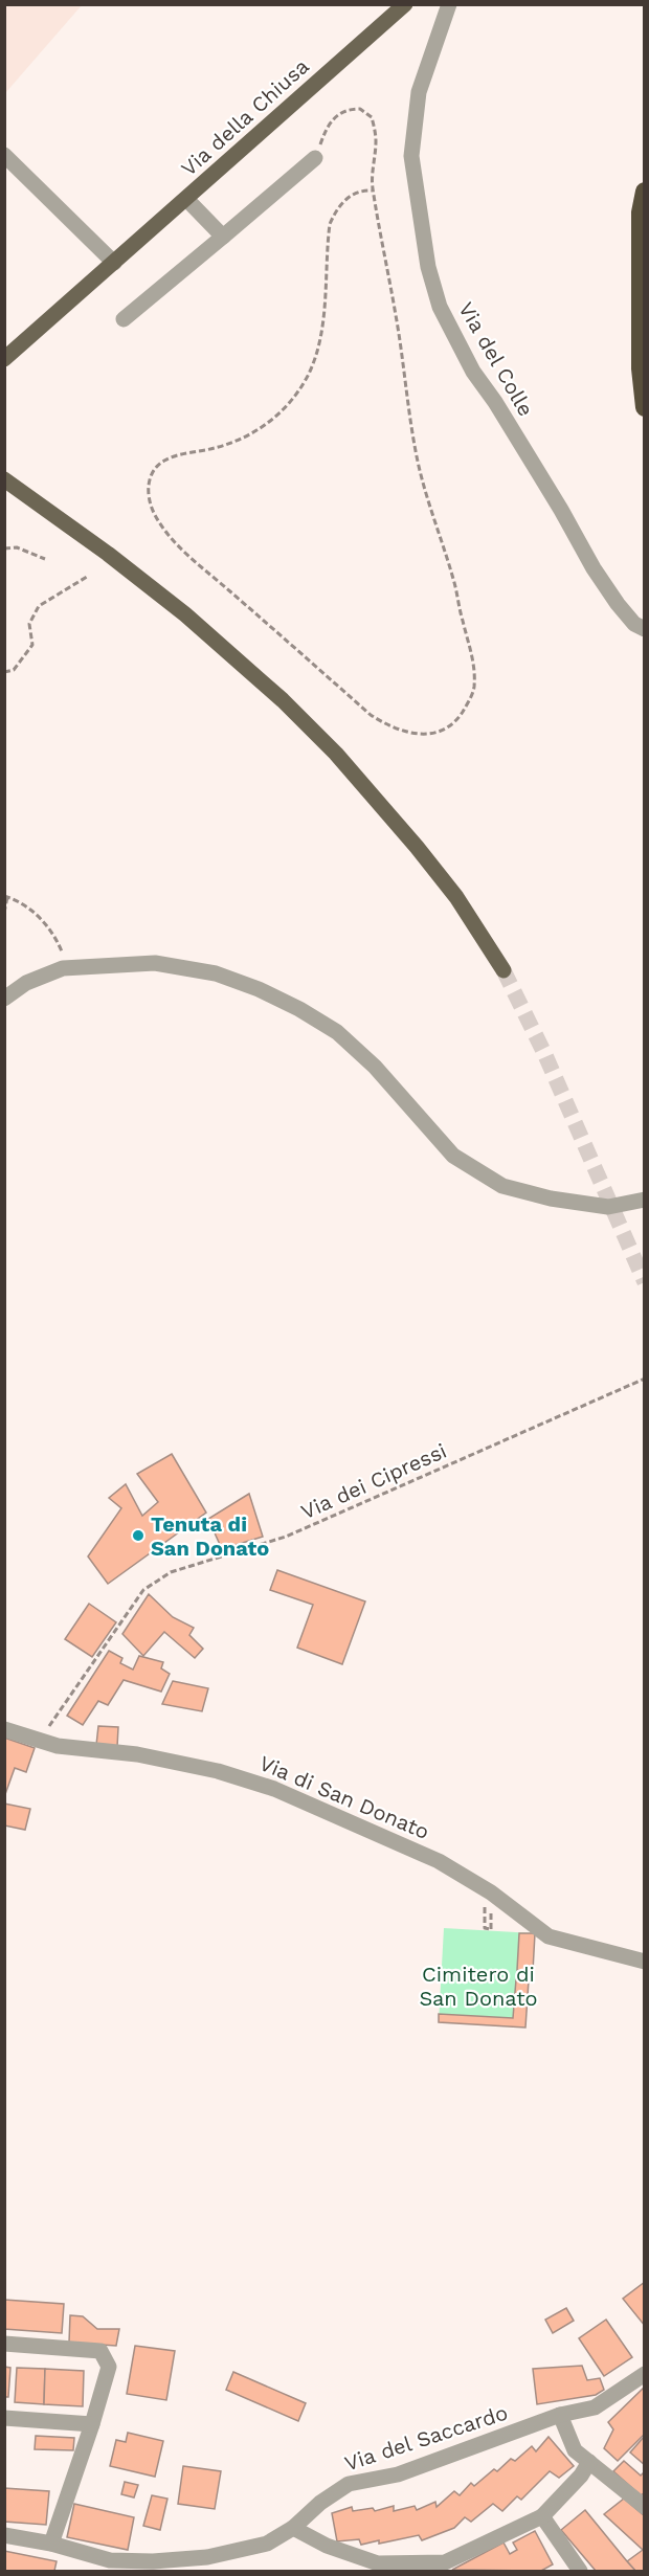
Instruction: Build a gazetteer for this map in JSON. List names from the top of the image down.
{
  "streets": {
    "main road": ["Via della Chiusa"],
    "street": ["Via del Colle", "Via di San Donato", "Via del Saccardo"],
    "path": ["Via dei Cipressi"]
  },
  "crossings": [
    ["Via dei Cipressi", "Via di San Donato"]
  ],
  "parks": ["Cimitero di San Donato"],
  "places": ["Tenuta di San Donato"]
}
